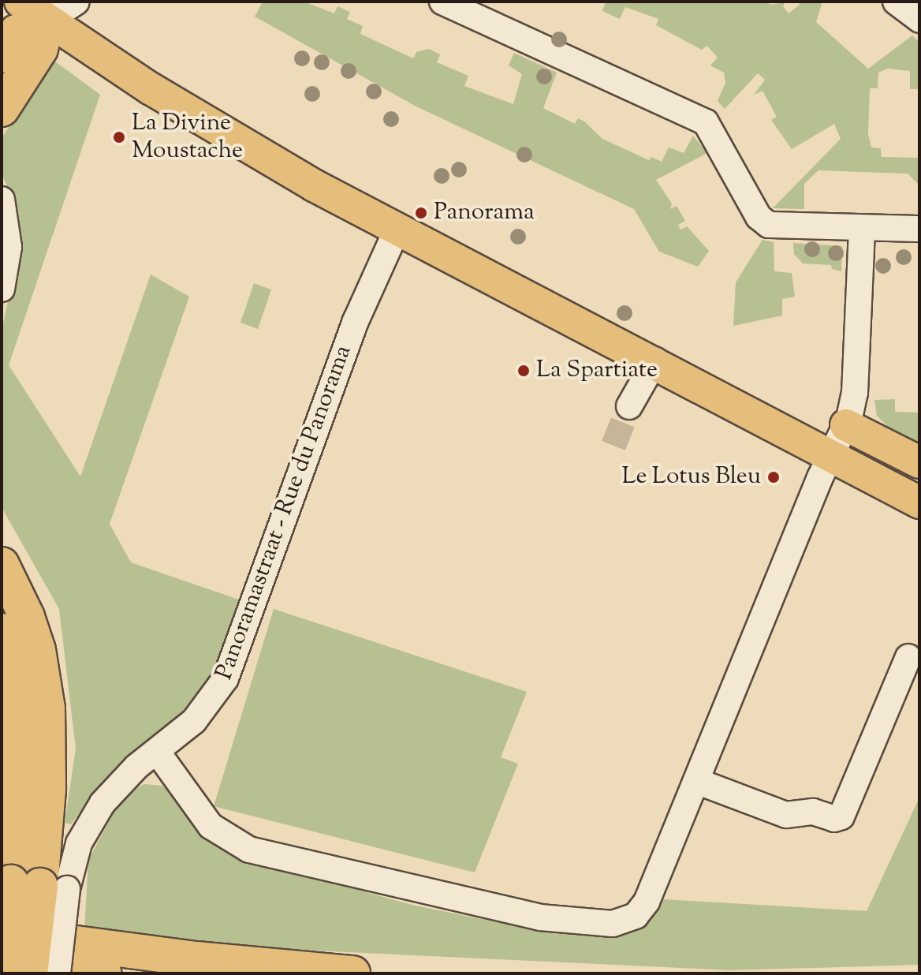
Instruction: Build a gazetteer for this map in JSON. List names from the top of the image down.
{
  "streets": {
    "street": ["Panoramastraat - Rue du Panorama"]
  },
  "places": [
    "La Divine Moustache",
    "Panorama",
    "La Spartiate",
    "Le Lotus Bleu"
  ]
}
